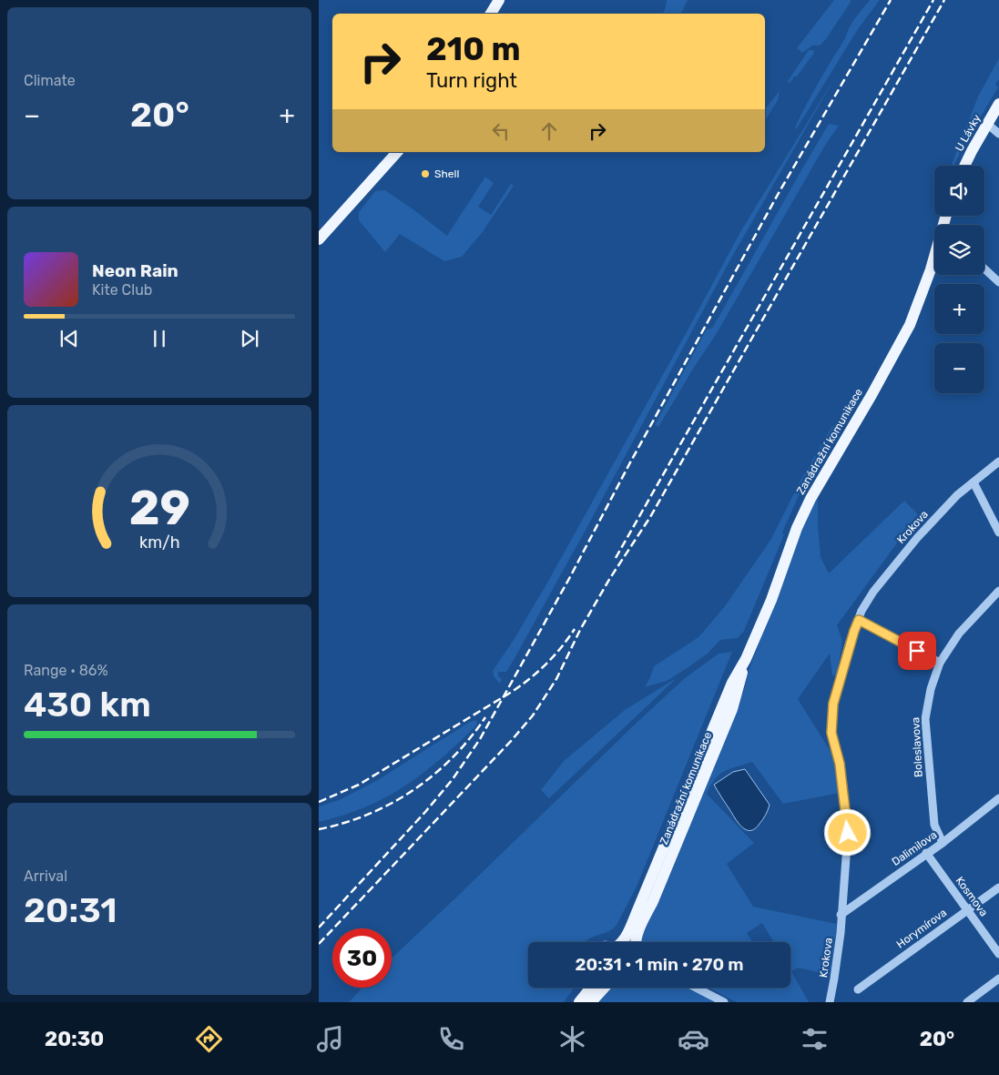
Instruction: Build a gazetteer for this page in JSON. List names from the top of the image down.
{
  "streets": {
    "main road": ["U Lávky", "Zanádražní komunikace"],
    "street": [
      "Krokova",
      "Boleslavova",
      "Dalimilova",
      "Kosmova",
      "Horymírova"
    ]
  },
  "crossings": [
    ["Krokova", "Dalimilova"],
    ["Boleslavova", "Dalimilova"],
    ["Dalimilova", "Kosmova"],
    ["Kosmova", "Horymírova"]
  ],
  "places": ["Shell"],
  "page": {
    "tile": [
      "Climate",
      ["Range · 86%", "430 km"],
      ["Arrival", "20:31"]
    ],
    "turn": ["210 m", "Turn right"],
    "heat": ["−", "20°", "+"],
    "map_buttons": ["+", "−"],
    "song": ["Neon Rain", "Kite Club"],
    "limit": "30",
    "trip": "20:31 · 1 min · 270 m",
    "tabs": ["20:30", "20°"],
    "gauge": ["29", "km/h"]
  }
}
